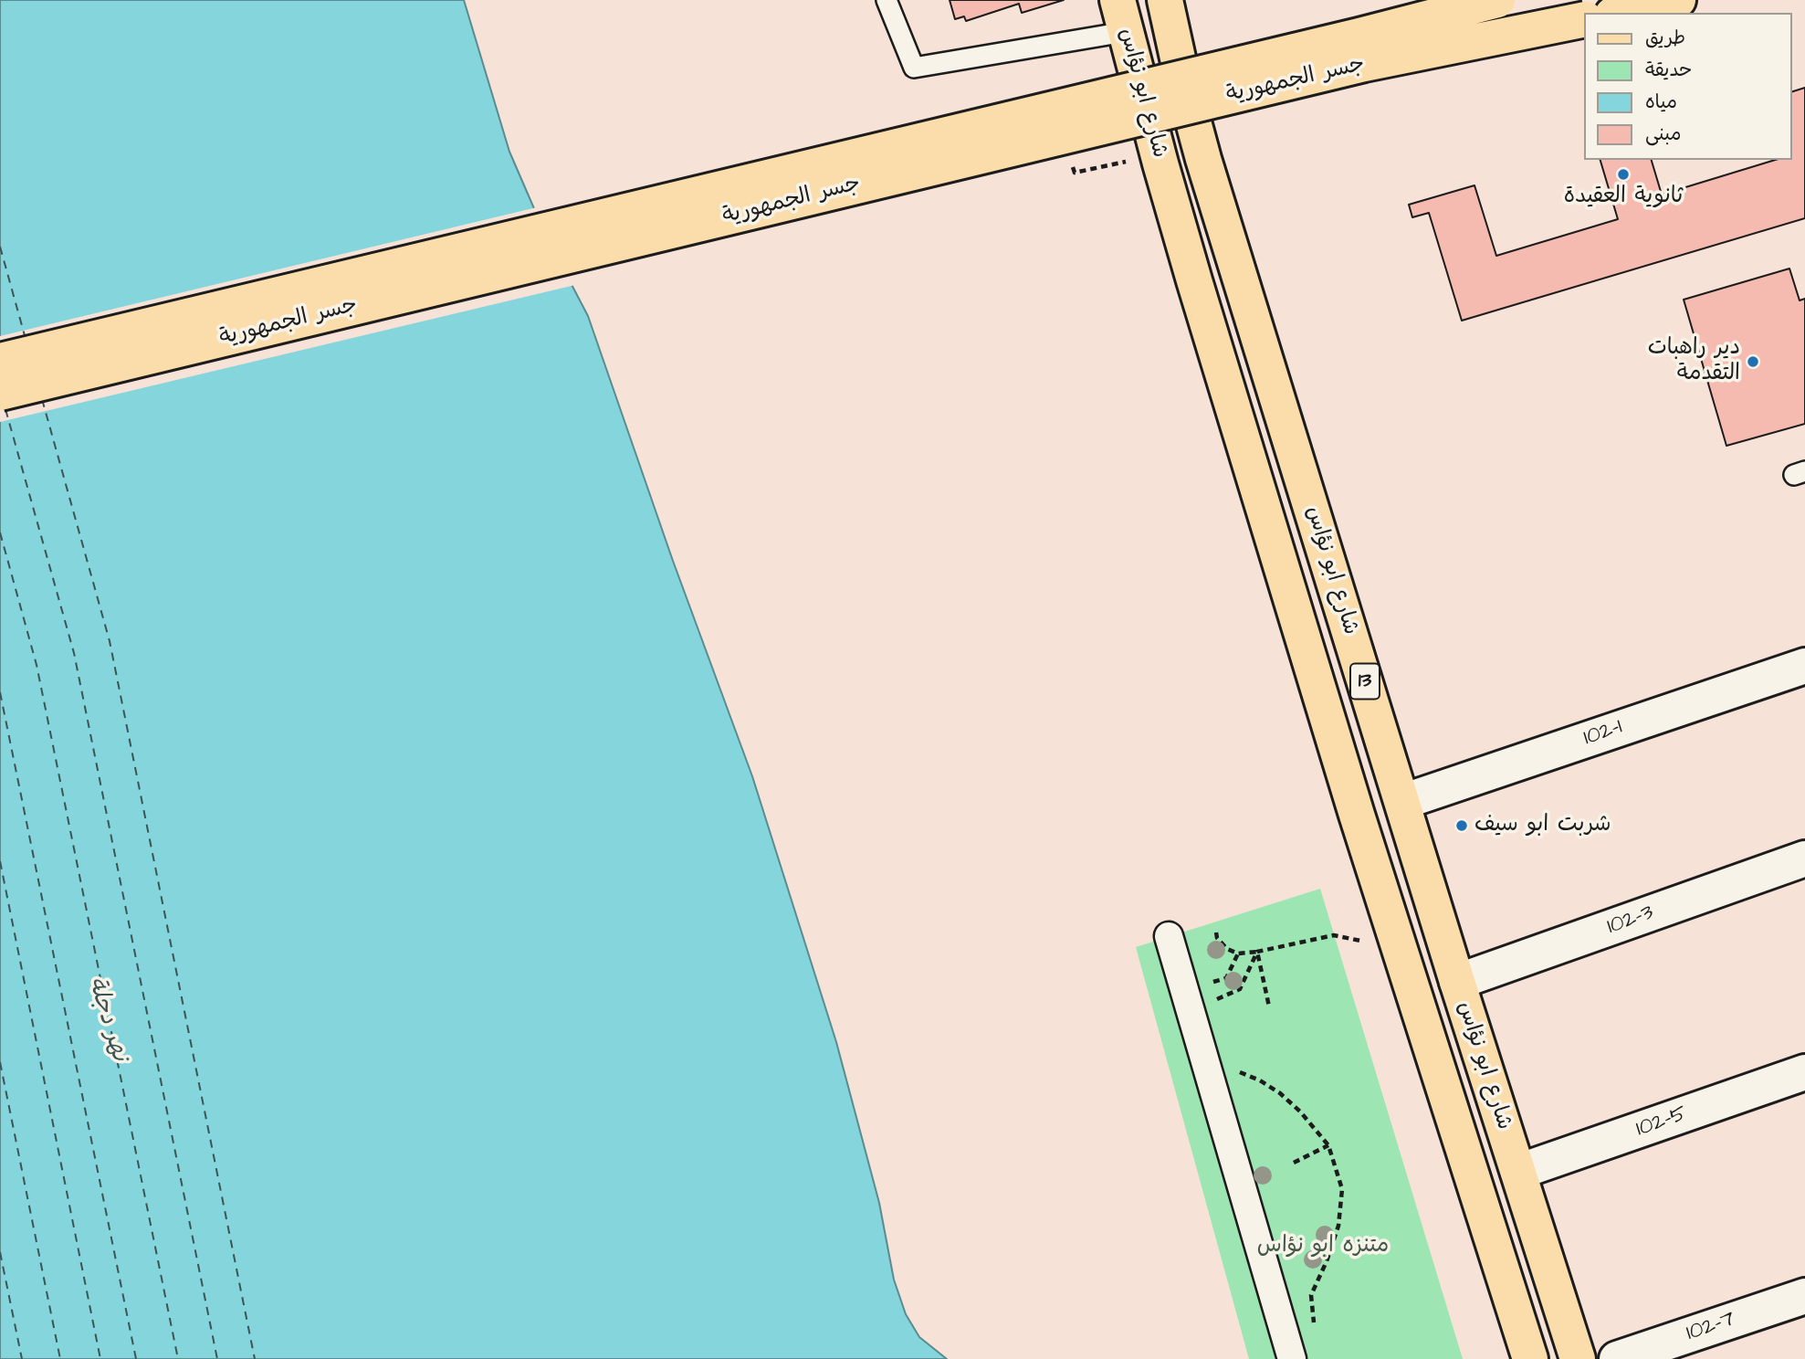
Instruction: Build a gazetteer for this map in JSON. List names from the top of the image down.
{
  "streets": {
    "main road": ["جسر الجمهورية", "شارع ابو نؤاس", "13"],
    "street": [
      "102-1",
      "102-3",
      "102-5",
      "102-7"
    ]
  },
  "crossings": [
    ["شارع ابو نؤاس", "102-1"],
    ["شارع ابو نؤاس", "102-3"],
    ["شارع ابو نؤاس", "102-5"]
  ],
  "water": ["نهر دجلة"],
  "parks": ["متنزه ابو نؤاس"],
  "places": ["ثانوية العقيدة", "دير راهبات التقدمة", "شربت ابو سيف"],
  "legend": [
    "طريق",
    "حديقة",
    "مياه",
    "مبنى"
  ]
}
